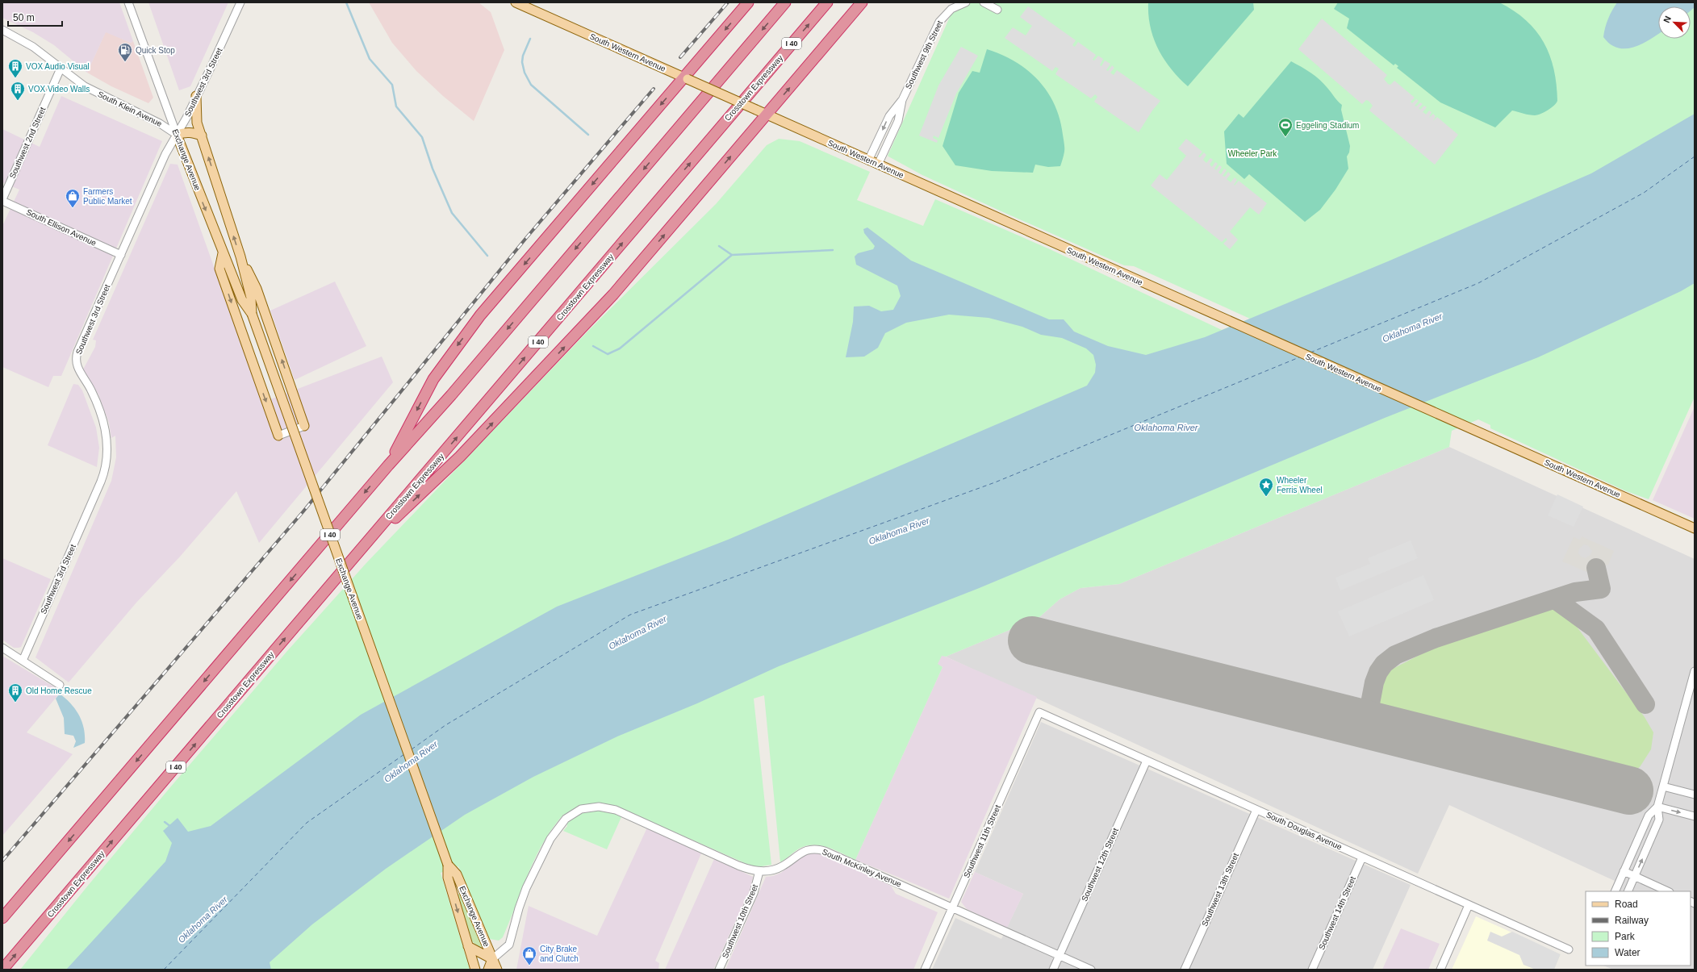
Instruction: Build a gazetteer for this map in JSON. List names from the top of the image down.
{
  "streets": {
    "highway": ["I 40", "Crosstown Expressway"],
    "main road": ["South Western Avenue", "Exchange Avenue"],
    "street": [
      "Southwest 9th Street",
      "Southwest 3rd Street",
      "South Klein Avenue",
      "Southwest 2nd Street",
      "South Ellison Avenue",
      "South Douglas Avenue",
      "Southwest 11th Street",
      "Southwest 12th Street",
      "South McKinley Avenue",
      "Southwest 13th Street",
      "Southwest 14th Street",
      "Southwest 10th Street"
    ]
  },
  "crossings": [
    ["South Western Avenue", "Southwest 9th Street"],
    ["Southwest 3rd Street", "South Klein Avenue"],
    ["Southwest 3rd Street", "Exchange Avenue"],
    ["Southwest 3rd Street", "South Ellison Avenue"],
    ["South Klein Avenue", "Southwest 2nd Street"],
    ["South Klein Avenue", "Exchange Avenue"],
    ["Southwest 2nd Street", "South Ellison Avenue"],
    ["Exchange Avenue", "South McKinley Avenue"],
    ["South Douglas Avenue", "Southwest 11th Street"],
    ["South Douglas Avenue", "Southwest 12th Street"],
    ["South Douglas Avenue", "Southwest 13th Street"],
    ["South Douglas Avenue", "Southwest 14th Street"],
    ["Southwest 11th Street", "South McKinley Avenue"],
    ["Southwest 12th Street", "South McKinley Avenue"],
    ["South McKinley Avenue", "Southwest 10th Street"]
  ],
  "water": ["Oklahoma River"],
  "parks": ["Wheeler Park"],
  "places": {
    "fuel station": ["Quick Stop"],
    "building": ["VOX Audio Visual", "VOX Video Walls", "Old Home Rescue"],
    "sports": ["Eggeling Stadium"],
    "shop": ["Farmers Public Market", "City Brake and Clutch"],
    "place": ["Wheeler Ferris Wheel"]
  },
  "legend": [
    "Road",
    "Railway",
    "Park",
    "Water"
  ],
  "scale_bar": "50 m",
  "north": "top left"
}
